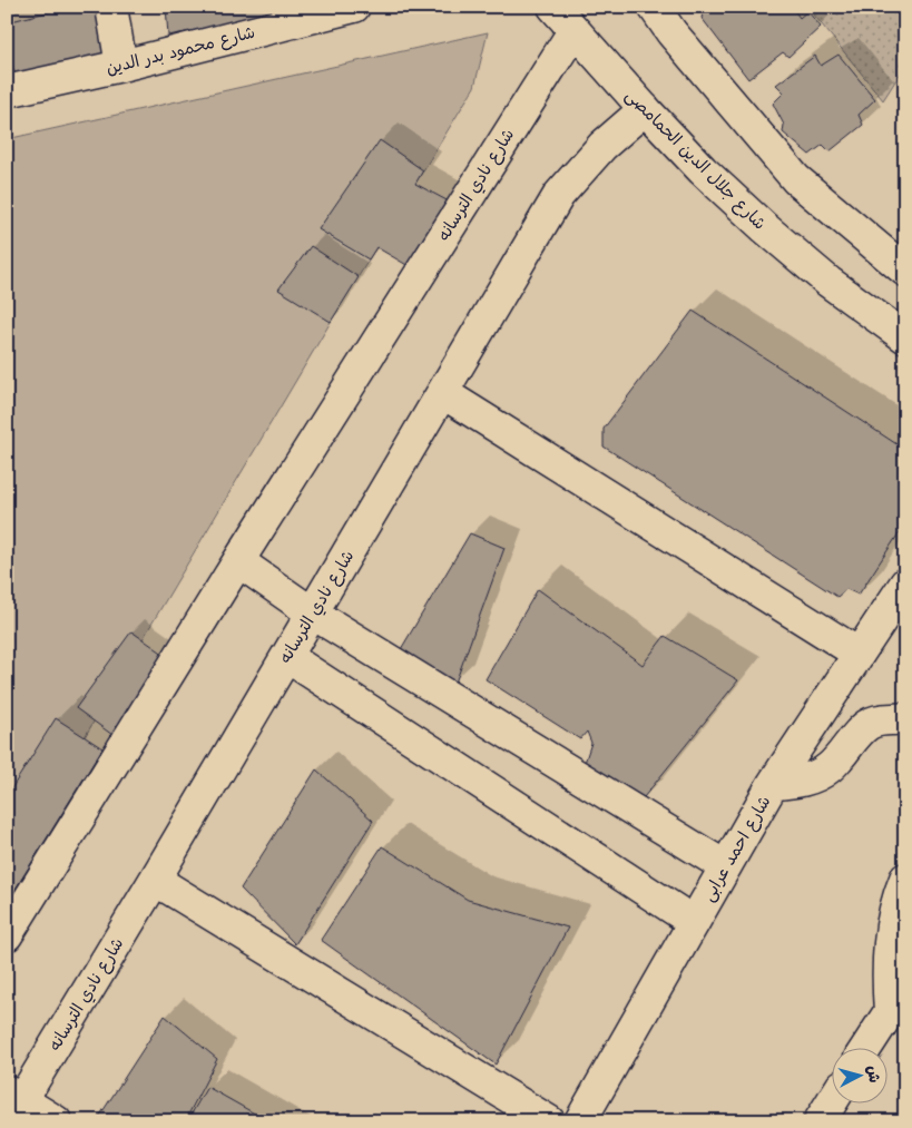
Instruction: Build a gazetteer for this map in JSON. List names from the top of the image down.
{
  "streets": {
    "street": [
      "شارع محمود بدر الدين",
      "شارع جلال الدين الحمامصى",
      "شارع نادي الترسانه",
      "شارع احمد عرابى"
    ]
  },
  "crossings": [
    ["شارع جلال الدين الحمامصى", "شارع نادي الترسانه"]
  ],
  "north": "right"
}
